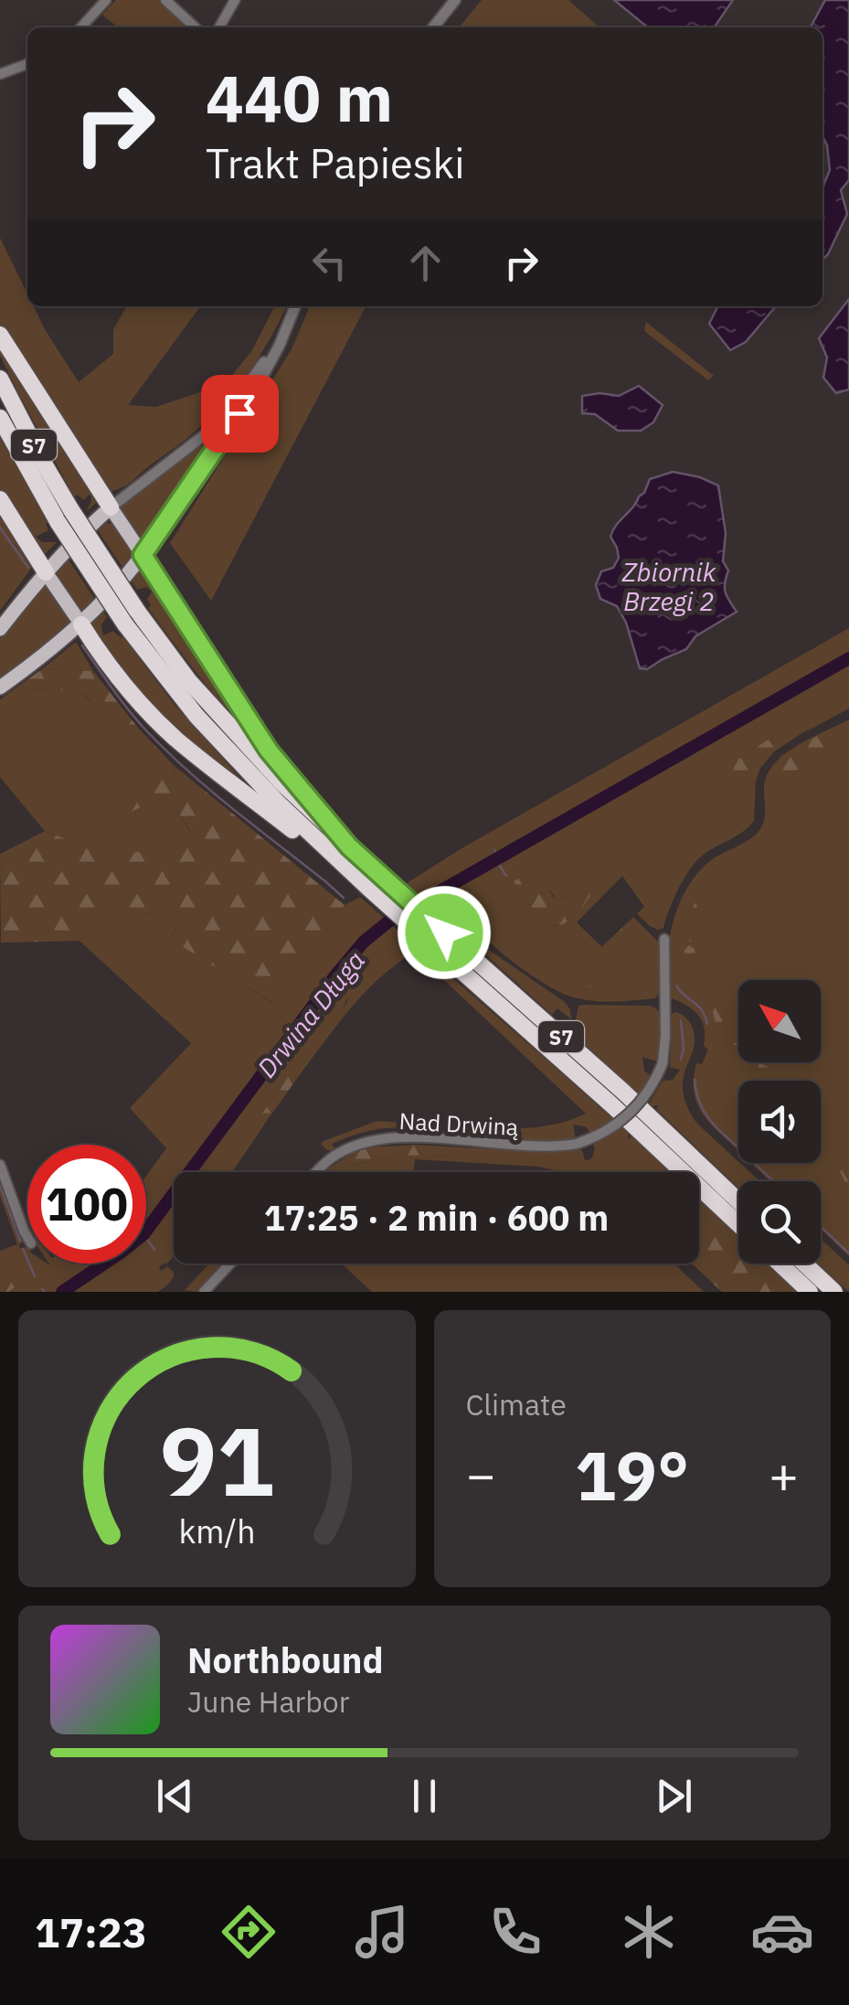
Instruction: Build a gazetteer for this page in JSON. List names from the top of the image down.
{
  "streets": {
    "highway": ["S7"],
    "street": ["Nad Drwiną"]
  },
  "water": ["Zbiornik Brzegi 2", "Drwina Długa"],
  "north": "top left",
  "page": {
    "turn": ["440 m", "Trakt Papieski"],
    "limit": "100",
    "trip": "17:25 · 2 min · 600 m",
    "tile": "Climate",
    "heat": ["−", "19°", "+"],
    "song": ["Northbound", "June Harbor"],
    "tabs": "17:23",
    "gauge": ["91", "km/h"]
  }
}
